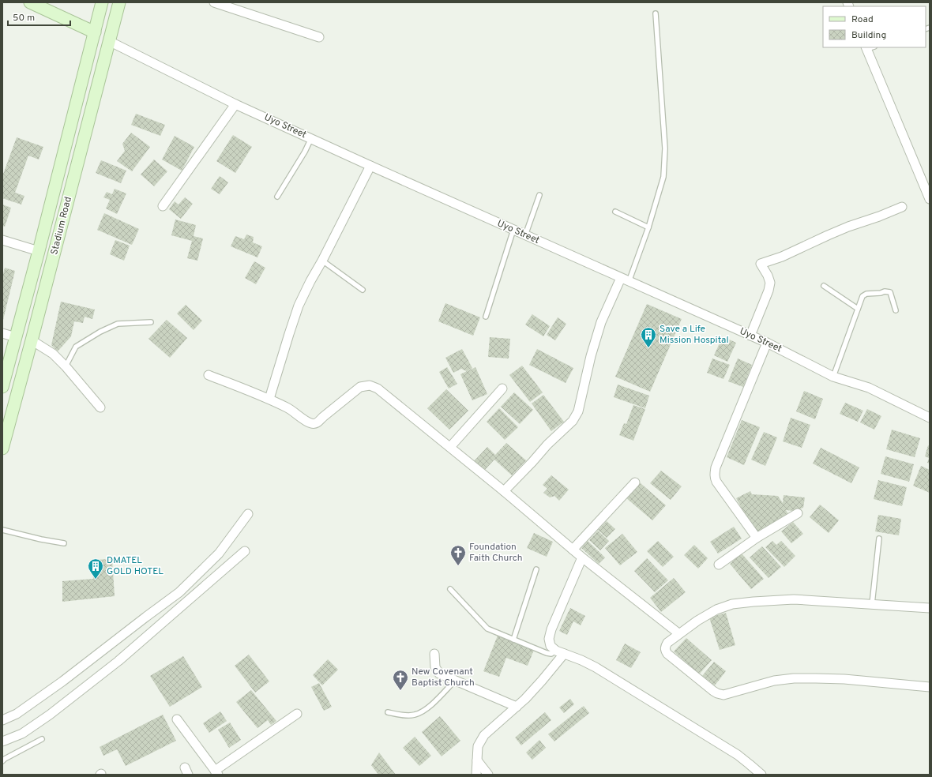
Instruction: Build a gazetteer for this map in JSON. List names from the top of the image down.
{
  "streets": {
    "main road": ["Stadium Road"],
    "street": ["Uyo Street"]
  },
  "crossings": [
    ["Uyo Street", "Stadium Road"]
  ],
  "places": {
    "building": ["Save a Life Mission Hospital", "DMATEL GOLD HOTEL"],
    "church": ["Foundation Faith Church", "New Covenant Baptist Church"]
  },
  "legend": ["Road", "Building"],
  "scale_bar": "50 m"
}
